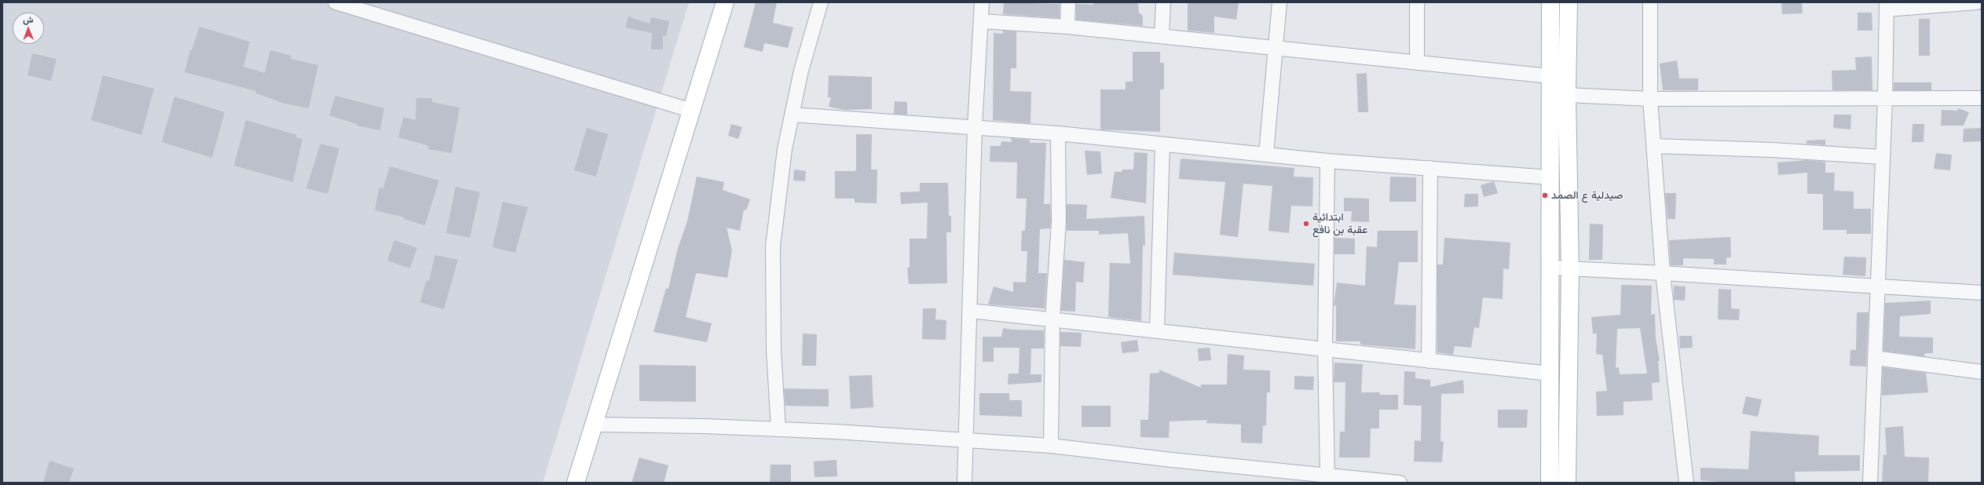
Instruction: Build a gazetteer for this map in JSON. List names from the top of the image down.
{
  "places": ["صيدلية ع الصمد", "ابتدائية عقبة بن نافع"],
  "north": "top"
}
